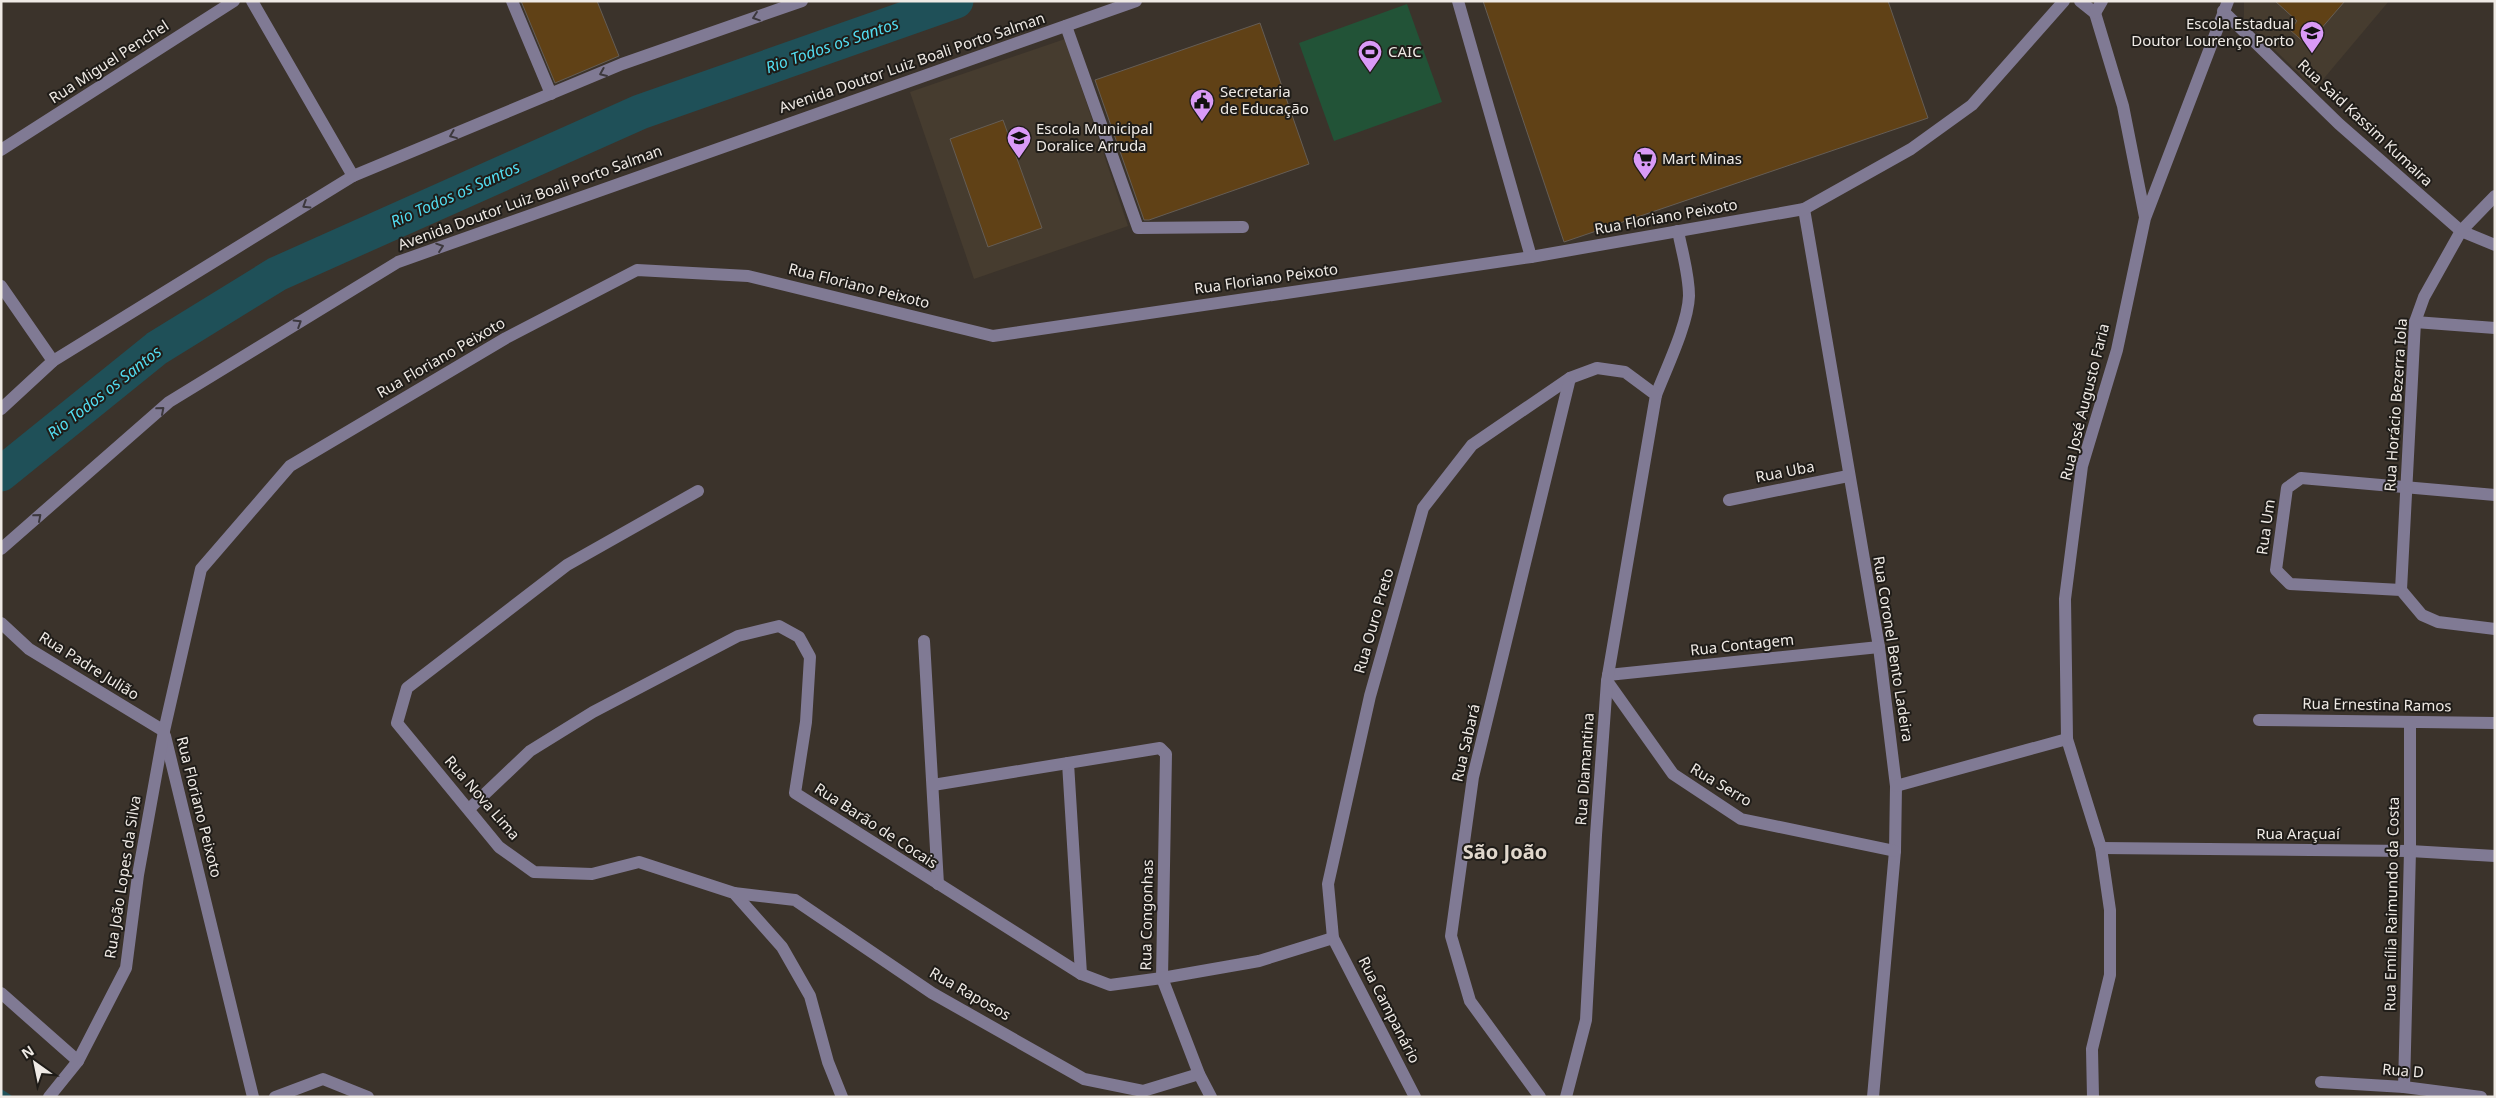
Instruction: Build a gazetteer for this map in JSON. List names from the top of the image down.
{
  "streets": {
    "street": [
      "Rua Miguel Penchel",
      "Avenida Doutor Luiz Boali Porto Salman",
      "Rua Said Kassim Kumaira",
      "Rua Floriano Peixoto",
      "Rua José Augusto Faria",
      "Rua Horácio Bezerra Iola",
      "Rua Uba",
      "Rua Um",
      "Rua Ouro Preto",
      "Rua Contagem",
      "Rua Coronel Bento Ladeira",
      "Rua Padre Julião",
      "Rua Ernestina Ramos",
      "Rua Sabará",
      "Rua Diamantina",
      "Rua Serro",
      "Rua Nova Lima",
      "Rua Barão de Cocais",
      "Rua Araçuaí",
      "Rua João Lopes da Silva",
      "Rua Emília Raimundo da Costa",
      "Rua Congonhas",
      "Rua Raposos",
      "Rua Campanário",
      "Rua D"
    ]
  },
  "crossings": [
    ["Rua Said Kassim Kumaira", "Rua José Augusto Faria"],
    ["Rua Said Kassim Kumaira", "Rua Horácio Bezerra Iola"],
    ["Rua Floriano Peixoto", "Rua Coronel Bento Ladeira"],
    ["Rua Floriano Peixoto", "Rua Padre Julião"],
    ["Rua Floriano Peixoto", "Rua Diamantina"],
    ["Rua Floriano Peixoto", "Rua João Lopes da Silva"],
    ["Rua José Augusto Faria", "Rua Araçuaí"],
    ["Rua Horácio Bezerra Iola", "Rua Um"],
    ["Rua Uba", "Rua Coronel Bento Ladeira"],
    ["Rua Ouro Preto", "Rua Sabará"],
    ["Rua Ouro Preto", "Rua Diamantina"],
    ["Rua Ouro Preto", "Rua Barão de Cocais"],
    ["Rua Ouro Preto", "Rua Campanário"],
    ["Rua Contagem", "Rua Coronel Bento Ladeira"],
    ["Rua Contagem", "Rua Diamantina"],
    ["Rua Contagem", "Rua Serro"],
    ["Rua Coronel Bento Ladeira", "Rua Serro"],
    ["Rua Padre Julião", "Rua João Lopes da Silva"],
    ["Rua Ernestina Ramos", "Rua Emília Raimundo da Costa"],
    ["Rua Diamantina", "Rua Serro"],
    ["Rua Nova Lima", "Rua Barão de Cocais"],
    ["Rua Nova Lima", "Rua Raposos"],
    ["Rua Barão de Cocais", "Rua Congonhas"],
    ["Rua Barão de Cocais", "Rua Campanário"],
    ["Rua Araçuaí", "Rua Emília Raimundo da Costa"],
    ["Rua Emília Raimundo da Costa", "Rua D"],
    ["Rua Congonhas", "Rua Raposos"]
  ],
  "districts": ["São João"],
  "water": ["Rio Todos os Santos"],
  "places": {
    "school or university": ["Escola Estadual Doutor Lourenço Porto", "Escola Municipal Doralice Arruda"],
    "sports": ["CAIC"],
    "public building": ["Secretaria de Educação"],
    "supermarket": ["Mart Minas"]
  },
  "north": "top left"
}
